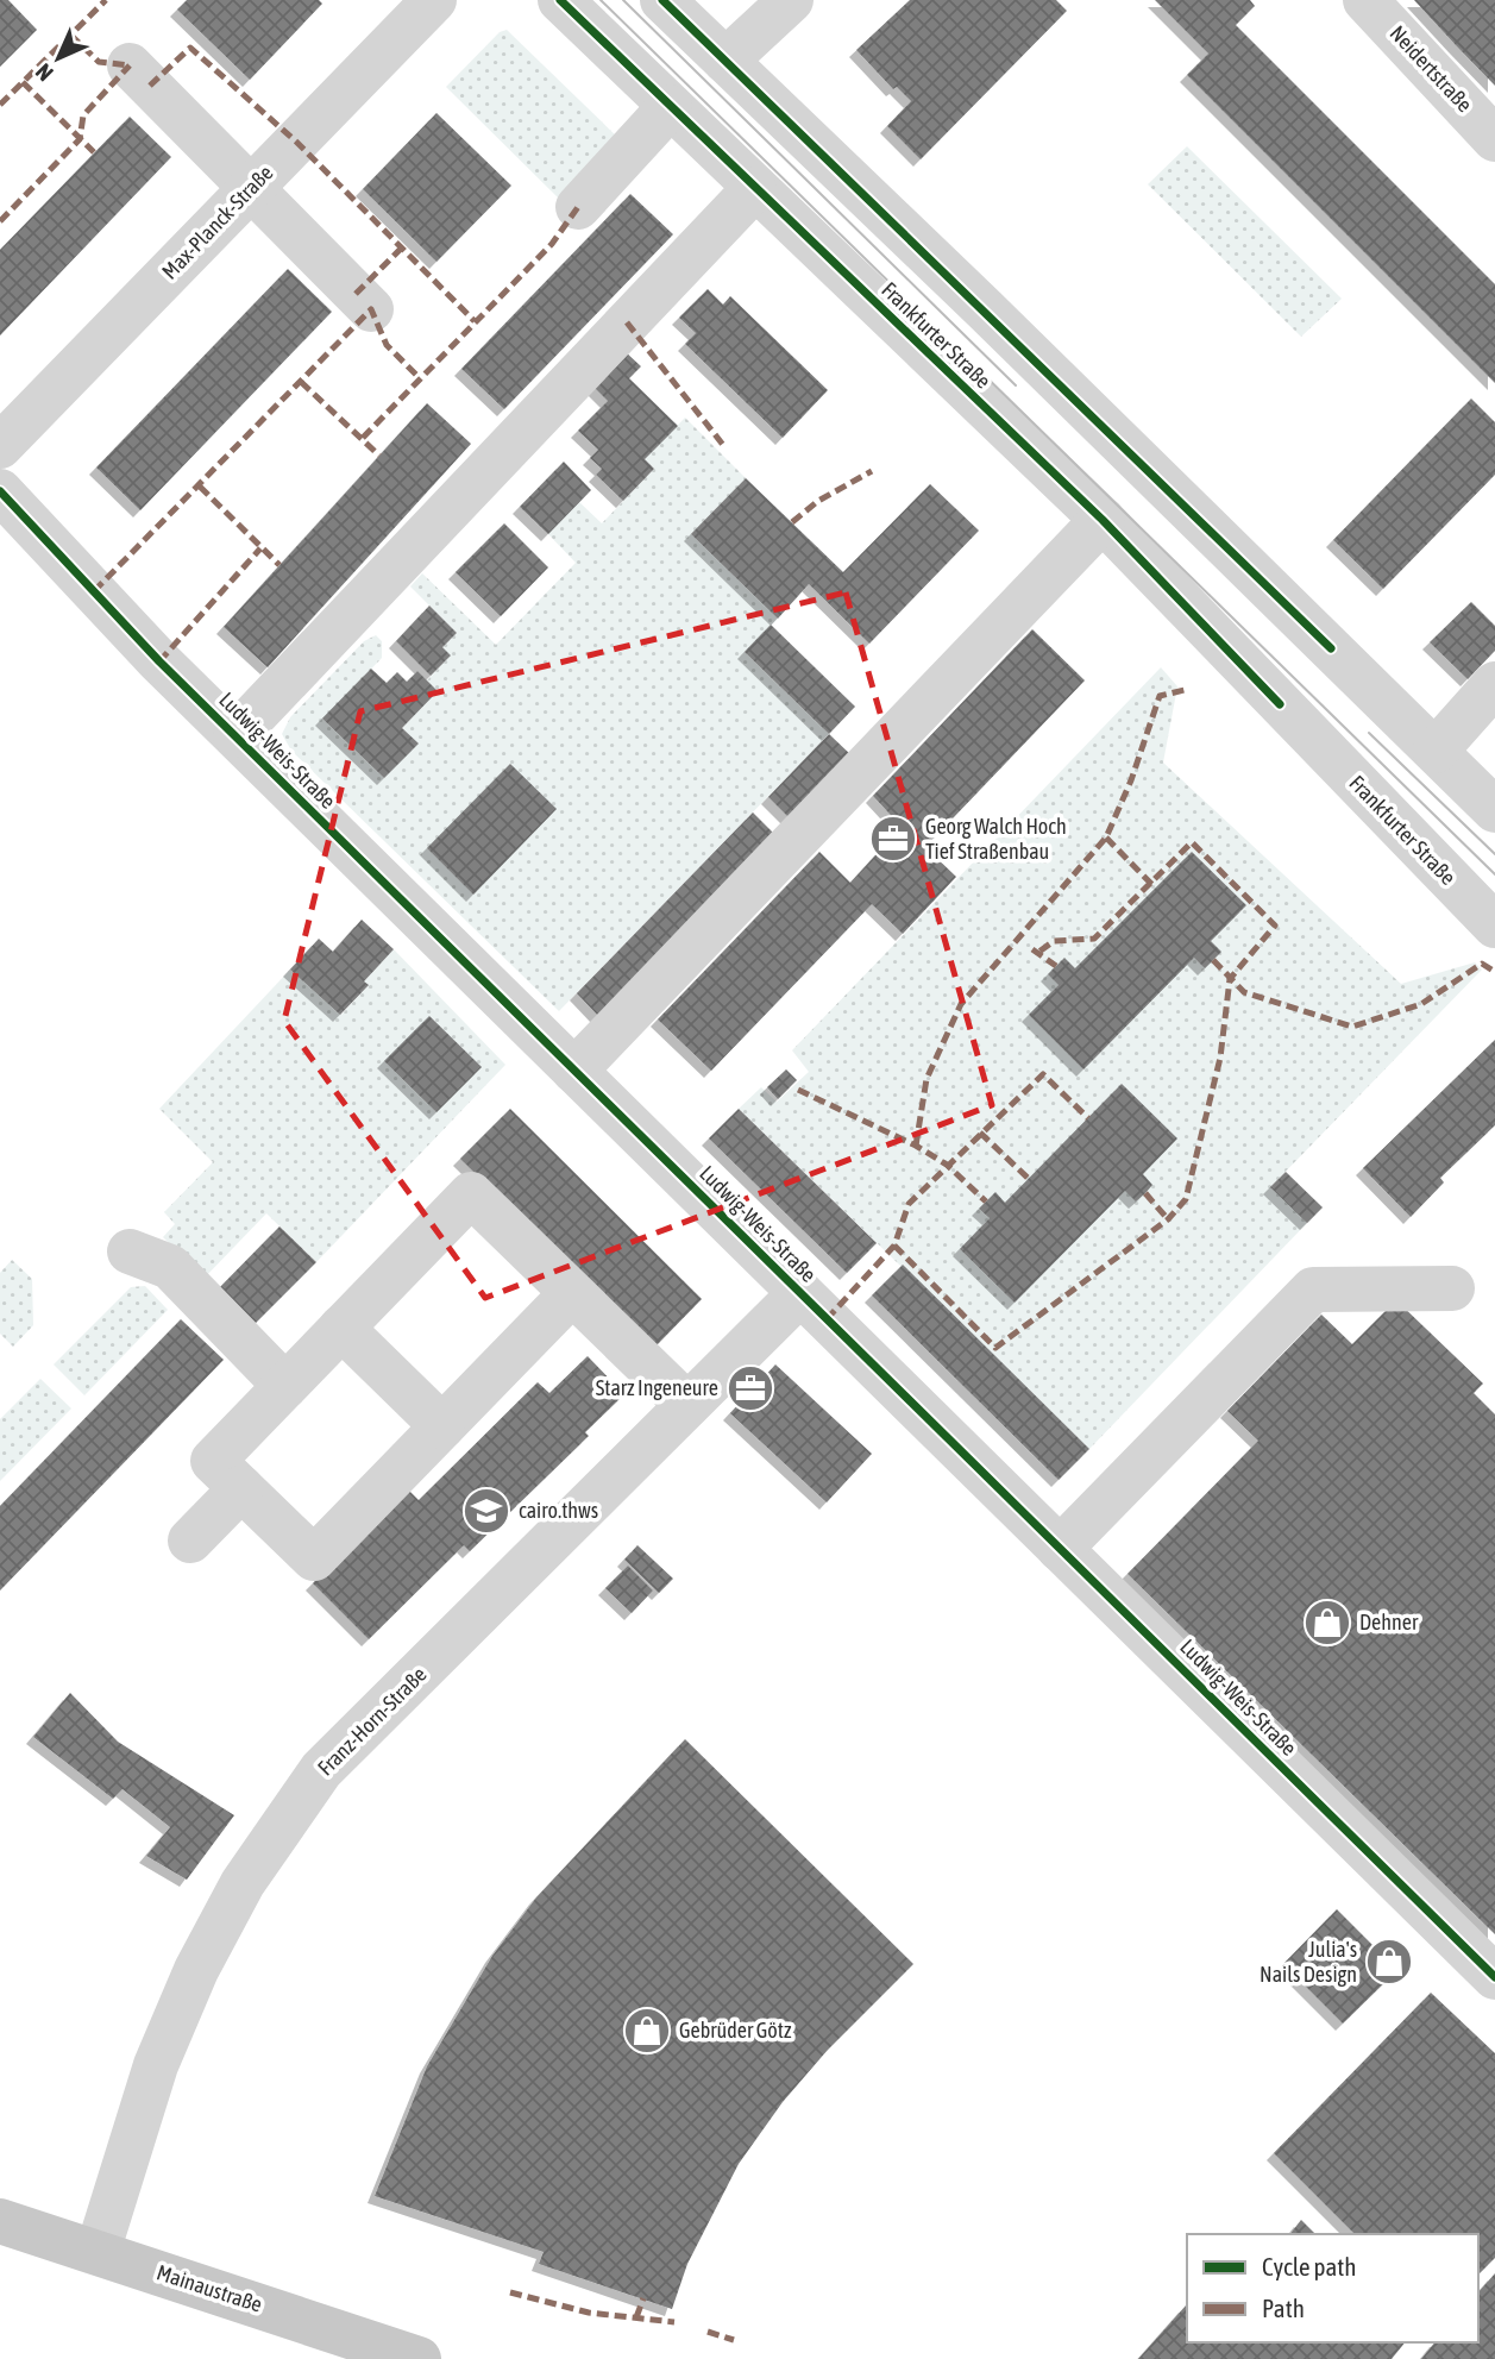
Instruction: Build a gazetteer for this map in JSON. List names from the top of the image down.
{
  "streets": {
    "main road": ["Mainaustraße"],
    "street": [
      "Neidertstraße",
      "Max-Planck-Straße",
      "Frankfurter Straße",
      "Ludwig-Weis-Straße",
      "Franz-Horn-Straße"
    ]
  },
  "crossings": [
    ["Ludwig-Weis-Straße", "Franz-Horn-Straße"],
    ["Franz-Horn-Straße", "Mainaustraße"]
  ],
  "places": {
    "office": ["Georg Walch Hoch Tief Straßenbau", "Starz Ingeneure"],
    "school or university": ["cairo.thws"],
    "shop": ["Dehner", "Julia's Nails Design", "Gebrüder Götz"]
  },
  "legend": ["Cycle path", "Path"],
  "north": "bottom left"
}
